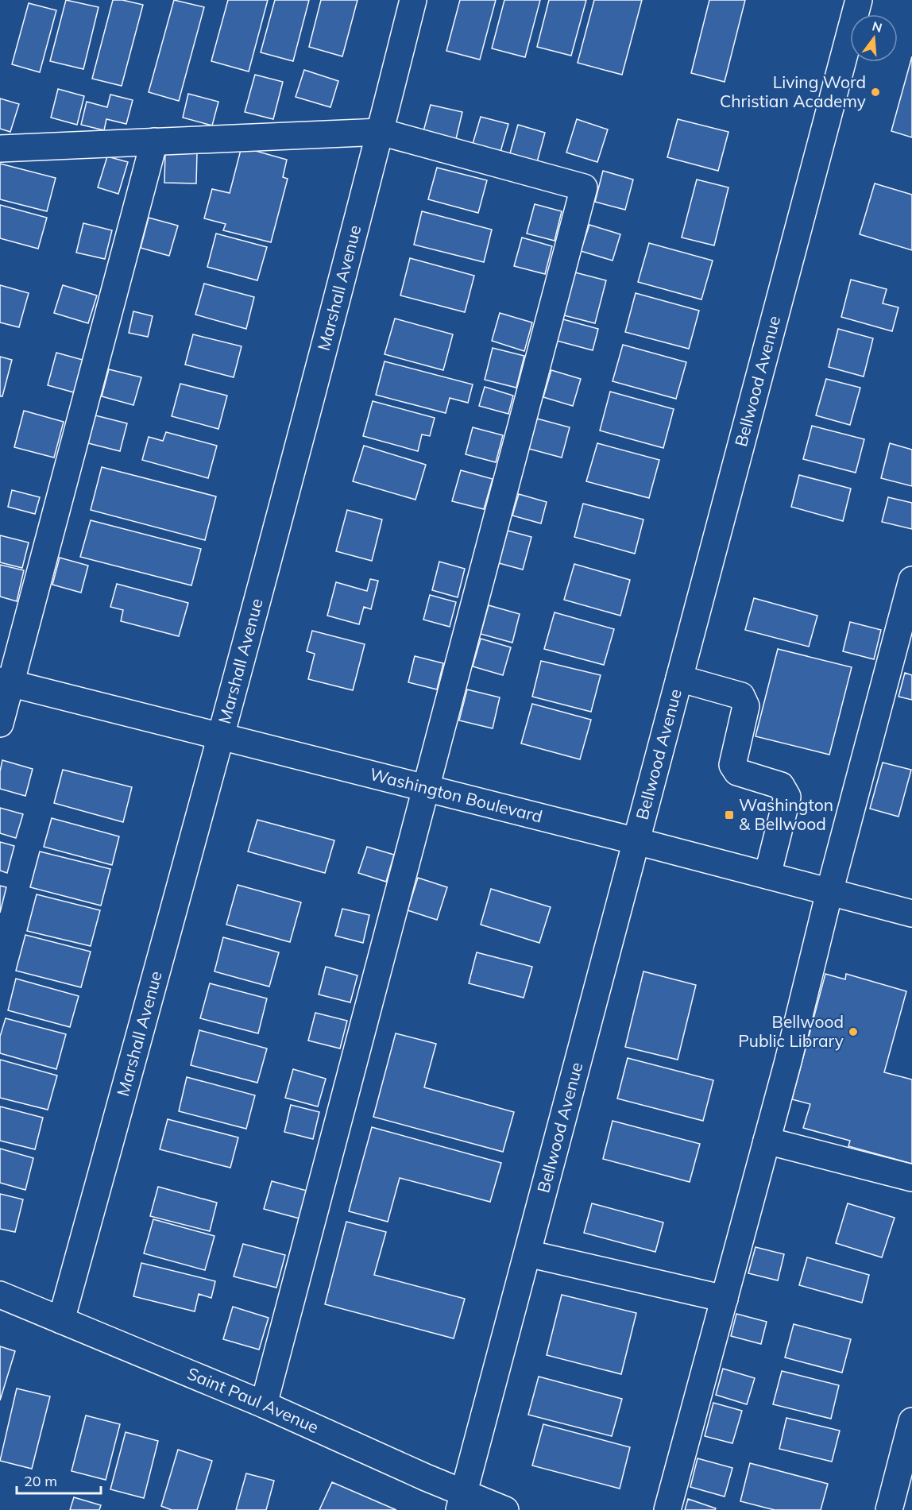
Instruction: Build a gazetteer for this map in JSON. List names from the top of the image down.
{
  "streets": {
    "street": [
      "Marshall Avenue",
      "Bellwood Avenue",
      "Washington Boulevard",
      "Saint Paul Avenue"
    ]
  },
  "crossings": [
    ["Marshall Avenue", "Washington Boulevard"],
    ["Marshall Avenue", "Saint Paul Avenue"],
    ["Bellwood Avenue", "Washington Boulevard"],
    ["Bellwood Avenue", "Saint Paul Avenue"]
  ],
  "places": {
    "other": ["Living Word Christian Academy", "Bellwood Public Library"],
    "transit": ["Washington & Bellwood"]
  },
  "scale_bar": "20 m",
  "north": "top"
}
